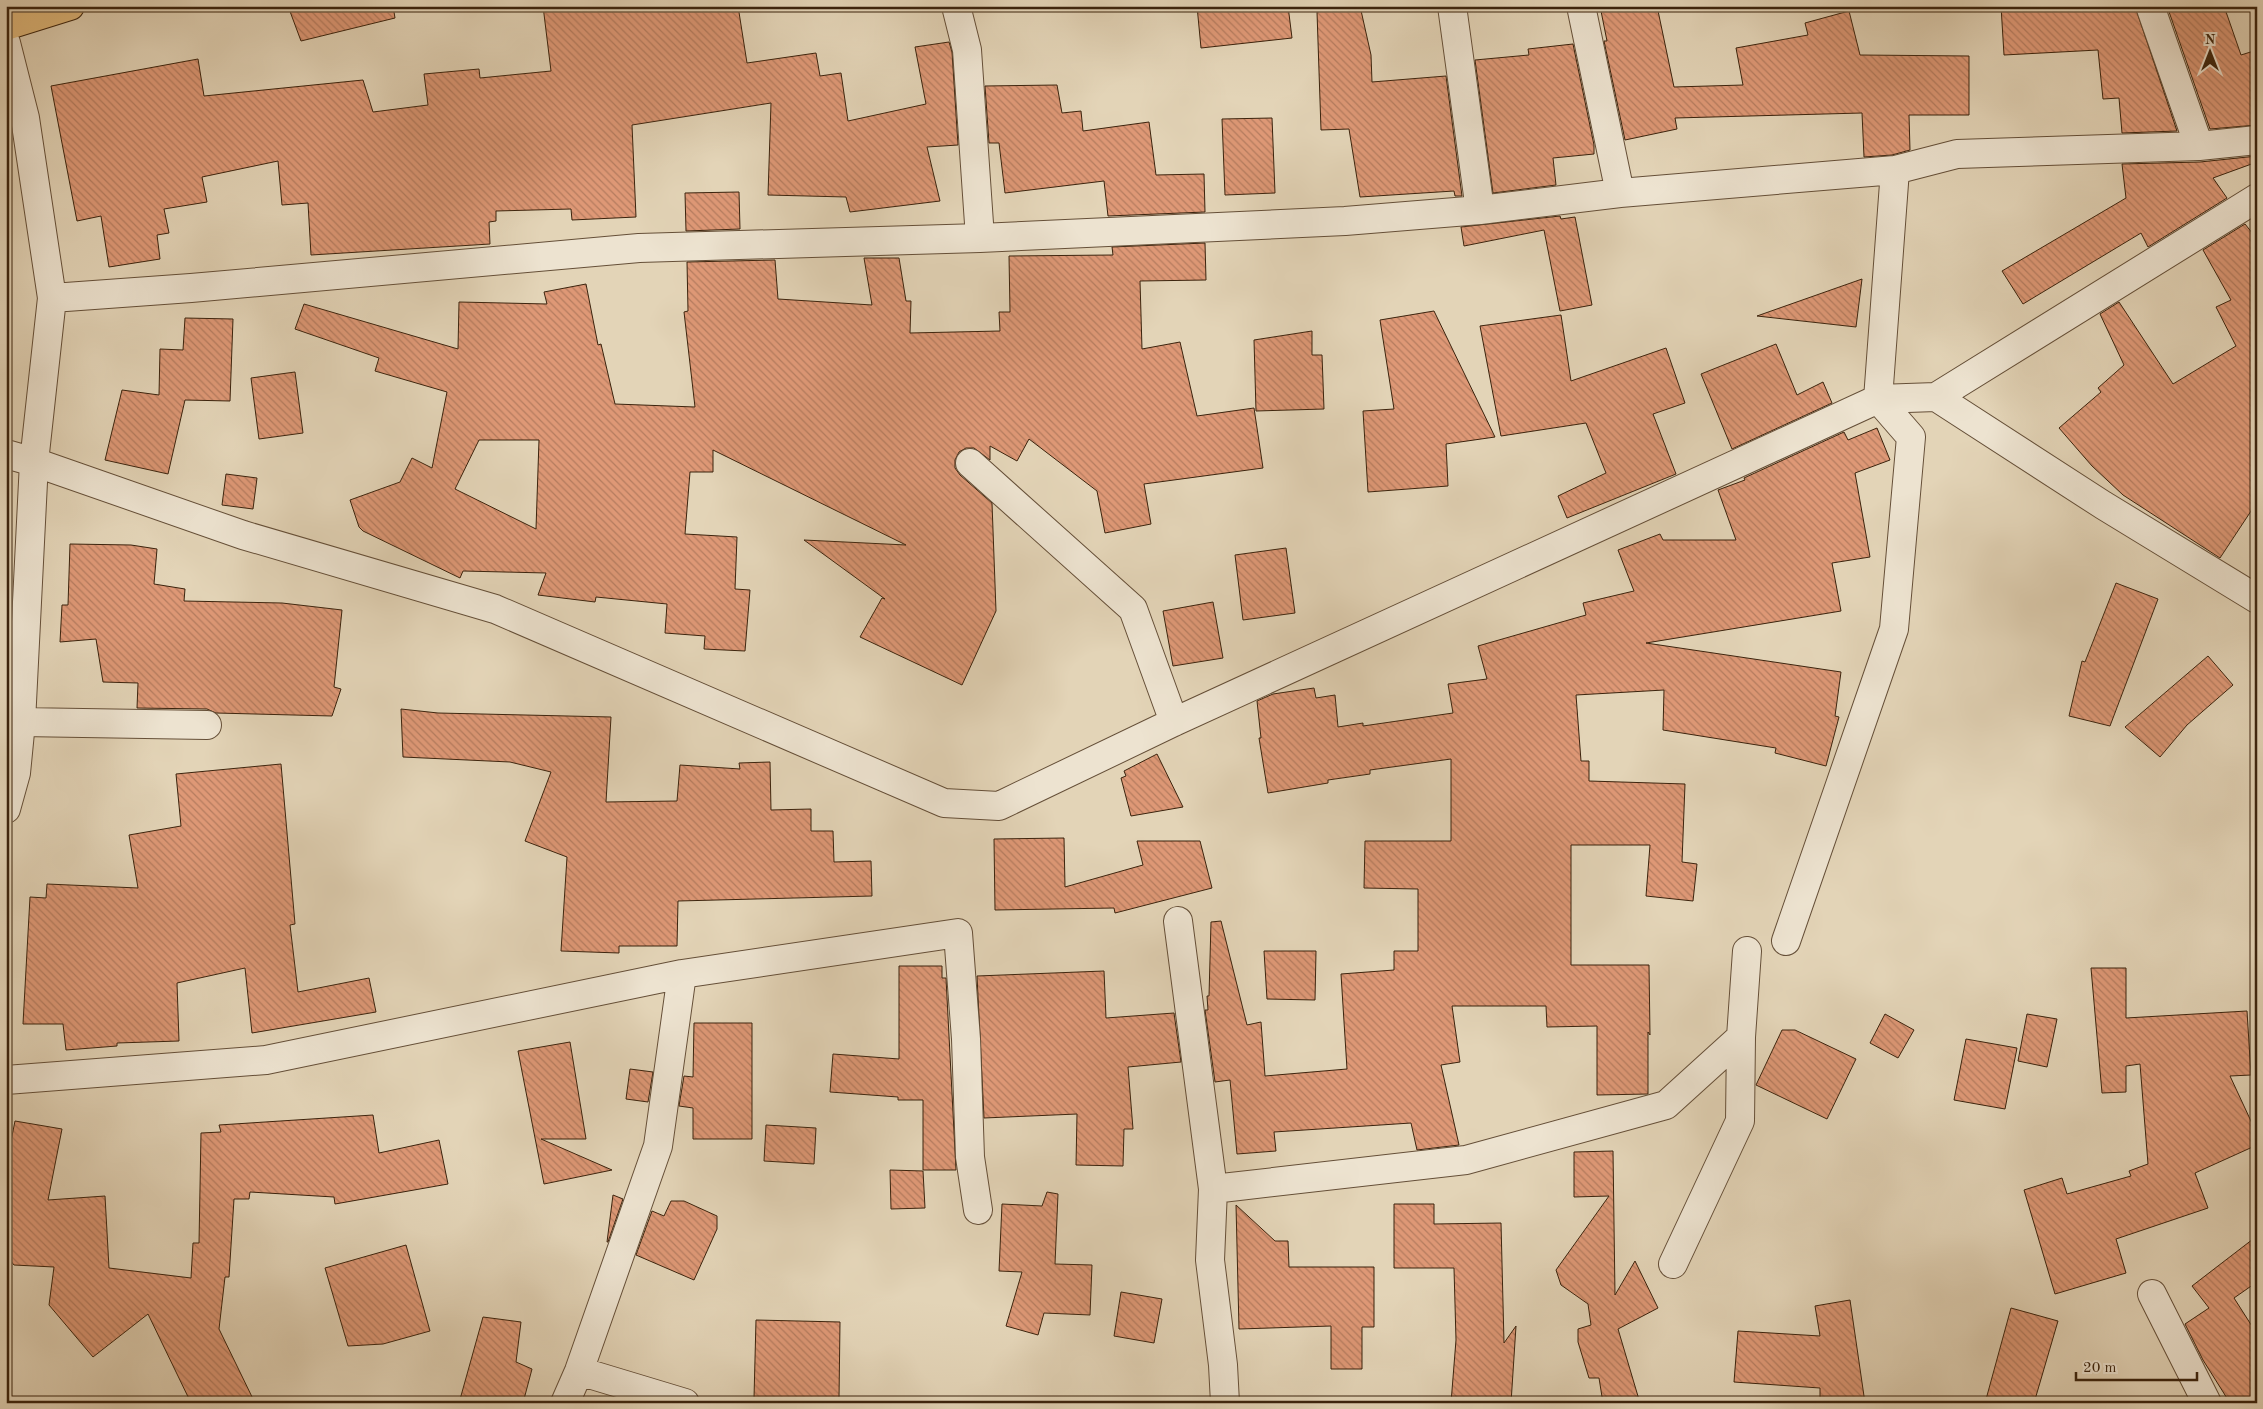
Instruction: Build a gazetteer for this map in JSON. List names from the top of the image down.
{
  "scale_bar": "20 m",
  "north": "top"
}
